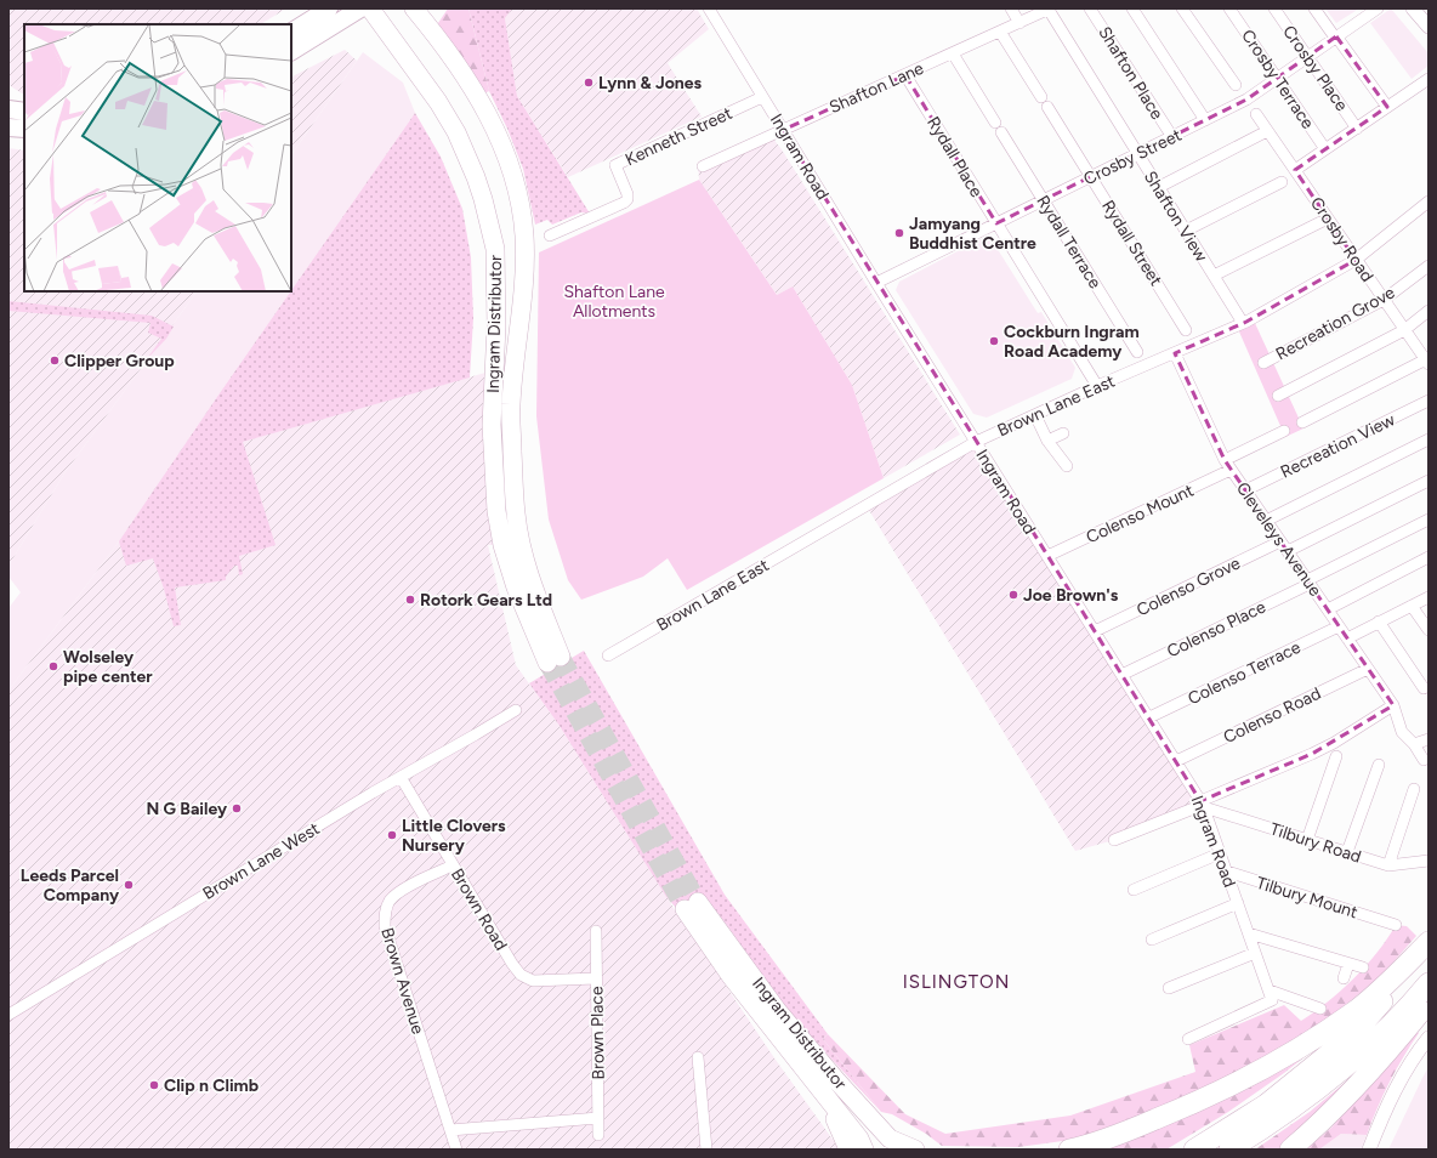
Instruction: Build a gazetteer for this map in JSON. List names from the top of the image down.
{
  "streets": {
    "highway": ["Ingram Distributor"],
    "street": [
      "Crosby Place",
      "Shafton Place",
      "Crosby Terrace",
      "Shafton Lane",
      "Kenneth Street",
      "Ingram Road",
      "Rydall Place",
      "Crosby Street",
      "Shafton View",
      "Crosby Road",
      "Rydall Terrace",
      "Rydall Street",
      "Recreation Grove",
      "Brown Lane East",
      "Recreation View",
      "Colenso Mount",
      "Cleveleys Avenue",
      "Colenso Grove",
      "Colenso Place",
      "Colenso Terrace",
      "Colenso Road",
      "Tilbury Road",
      "Brown Lane West",
      "Tilbury Mount",
      "Brown Road",
      "Brown Avenue",
      "Brown Place"
    ]
  },
  "crossings": [
    ["Crosby Place", "Crosby Street"],
    ["Shafton Place", "Crosby Street"],
    ["Crosby Terrace", "Crosby Street"],
    ["Shafton Lane", "Ingram Road"],
    ["Shafton Lane", "Rydall Place"],
    ["Shafton Lane", "Shafton View"],
    ["Shafton Lane", "Rydall Terrace"],
    ["Shafton Lane", "Rydall Street"],
    ["Kenneth Street", "Ingram Road"],
    ["Ingram Road", "Crosby Street"],
    ["Ingram Road", "Brown Lane East"],
    ["Ingram Road", "Colenso Mount"],
    ["Ingram Road", "Colenso Grove"],
    ["Ingram Road", "Colenso Place"],
    ["Ingram Road", "Colenso Terrace"],
    ["Ingram Road", "Colenso Road"],
    ["Ingram Road", "Tilbury Road"],
    ["Ingram Road", "Tilbury Mount"],
    ["Rydall Place", "Crosby Street"],
    ["Rydall Place", "Brown Lane East"],
    ["Crosby Street", "Shafton View"],
    ["Crosby Street", "Rydall Terrace"],
    ["Crosby Street", "Rydall Street"],
    ["Shafton View", "Brown Lane East"],
    ["Crosby Road", "Recreation Grove"],
    ["Crosby Road", "Brown Lane East"],
    ["Brown Lane East", "Cleveleys Avenue"],
    ["Recreation View", "Cleveleys Avenue"],
    ["Colenso Mount", "Cleveleys Avenue"],
    ["Cleveleys Avenue", "Colenso Grove"],
    ["Cleveleys Avenue", "Colenso Place"],
    ["Cleveleys Avenue", "Colenso Terrace"],
    ["Cleveleys Avenue", "Colenso Road"],
    ["Brown Lane West", "Brown Road"],
    ["Brown Road", "Brown Avenue"],
    ["Brown Road", "Brown Place"]
  ],
  "districts": ["ISLINGTON"],
  "parks": ["Shafton Lane Allotments"],
  "places": [
    "Lynn & Jones",
    "Jamyang Buddhist Centre",
    "Cockburn Ingram Road Academy",
    "Clipper Group",
    "Joe Brown's",
    "Rotork Gears Ltd",
    "Wolseley pipe center",
    "N G Bailey",
    "Little Clovers Nursery",
    "Leeds Parcel Company",
    "Clip n Climb"
  ]
}
